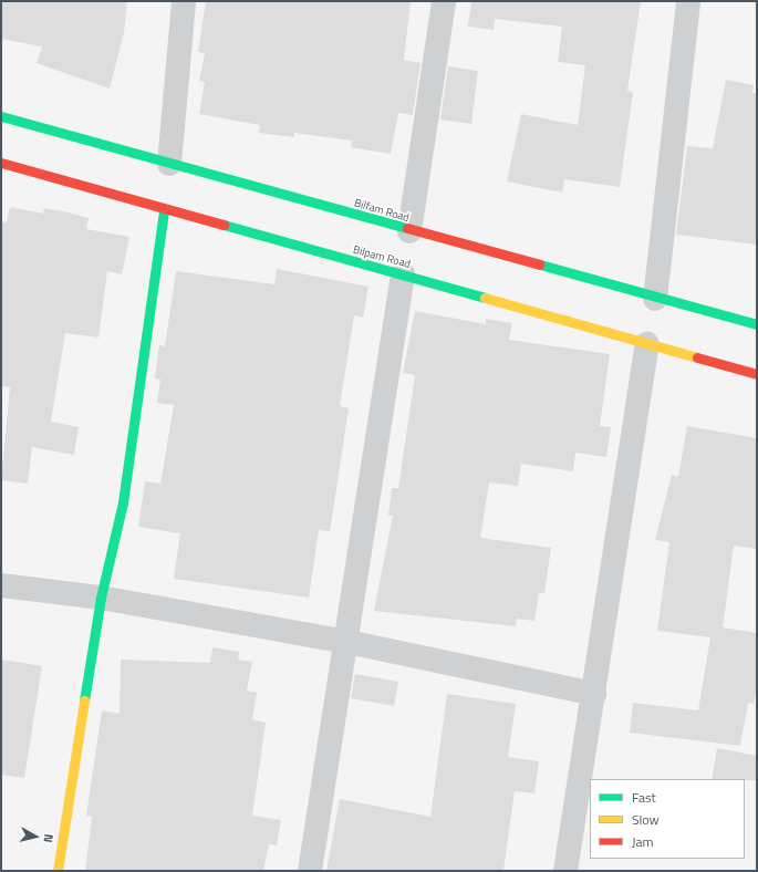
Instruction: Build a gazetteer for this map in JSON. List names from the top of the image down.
{
  "streets": {
    "main road": ["Bilfam Road", "Bilpam Road"]
  },
  "legend": ["Fast", "Slow", "Jam"],
  "north": "right"
}
